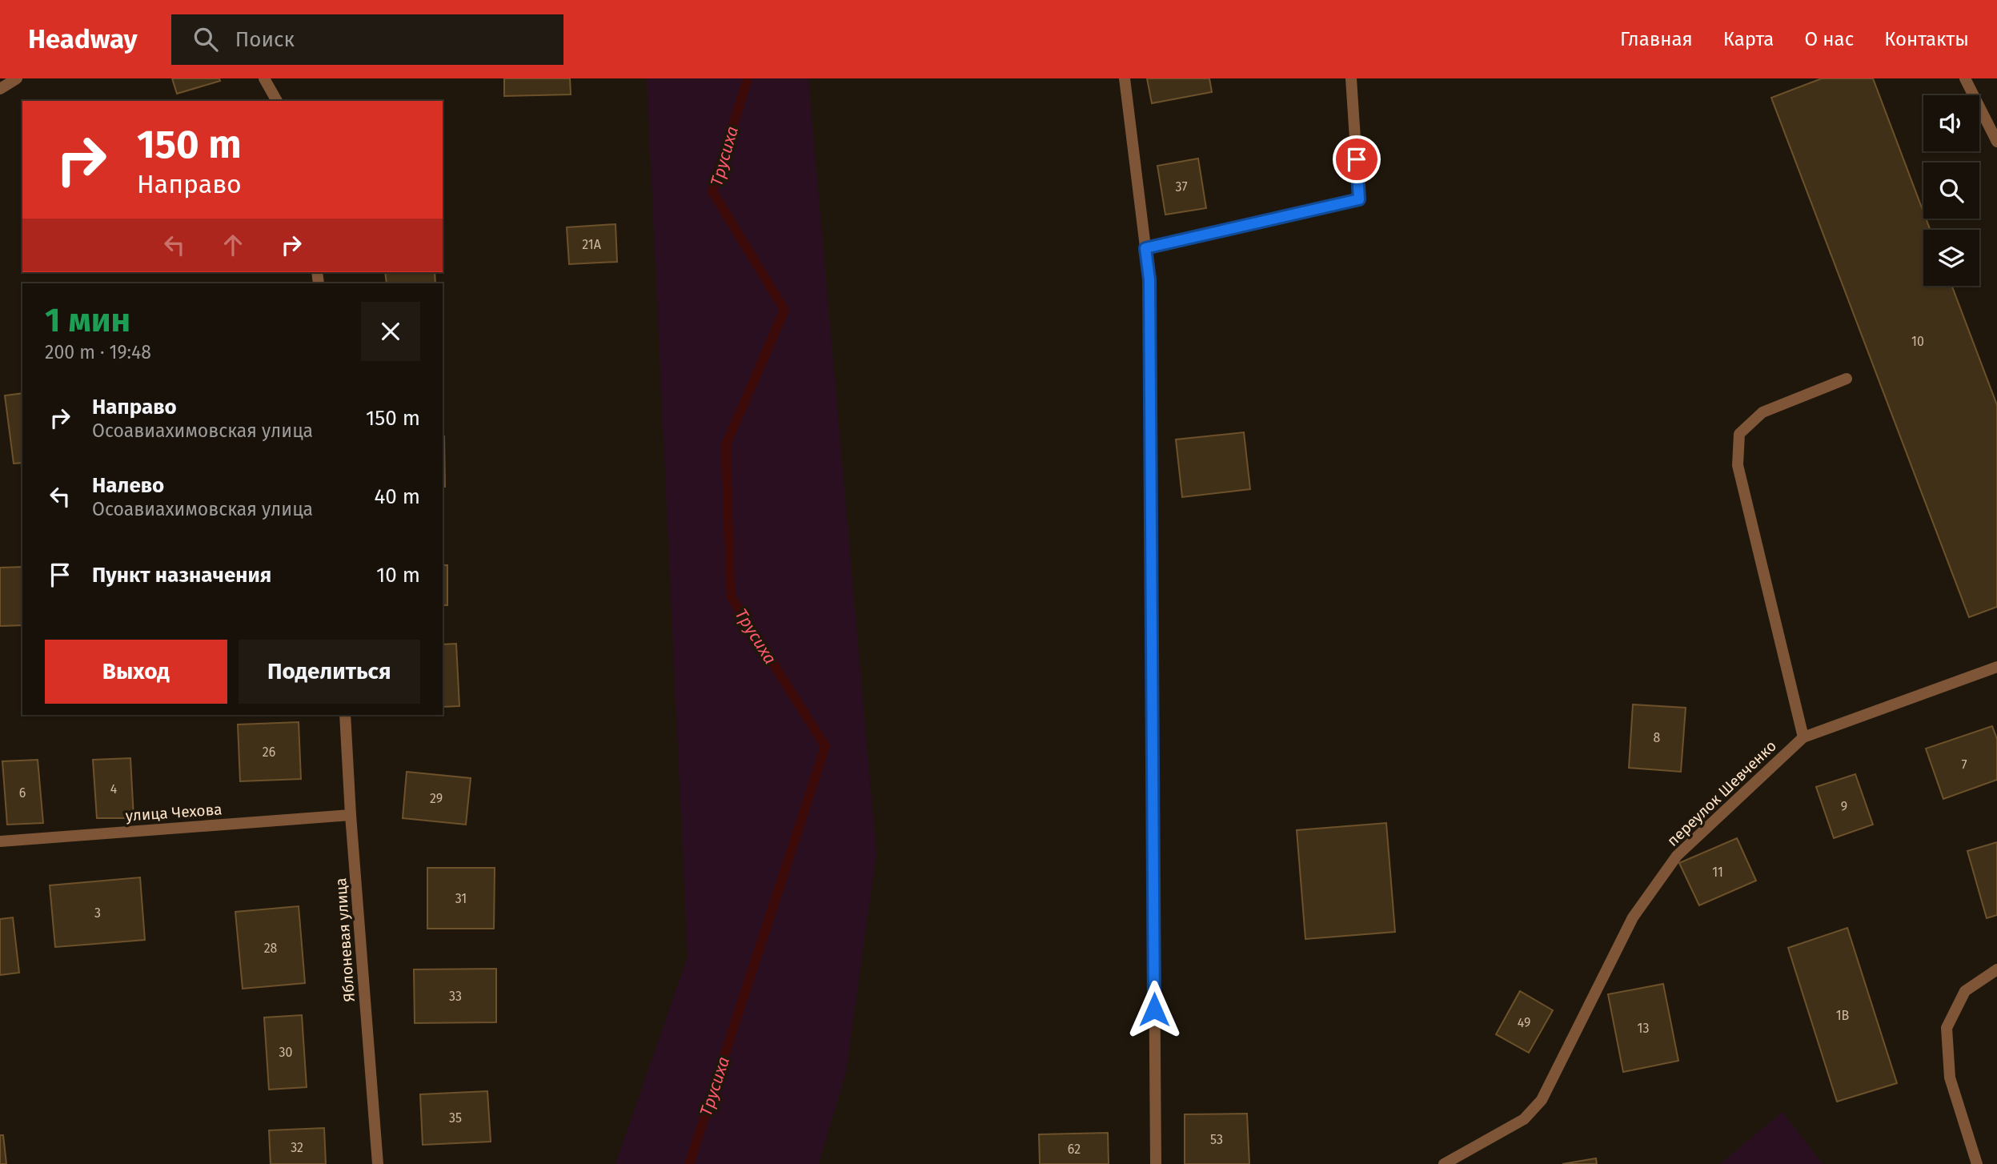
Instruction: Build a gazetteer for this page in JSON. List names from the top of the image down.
{
  "streets": {
    "street": ["переулок Шевченко", "улица Чехова", "Яблоневая улица"]
  },
  "crossings": [
    ["улица Чехова", "Яблоневая улица"]
  ],
  "water": ["Трусиха"],
  "house_numbers": [
    "37",
    "21А",
    "10",
    "8",
    "26",
    "7",
    "4",
    "6",
    "29",
    "9",
    "11",
    "31",
    "3",
    "28",
    "33",
    "1В",
    "49",
    "13",
    "30",
    "35",
    "53",
    "32",
    "62"
  ],
  "page": {
    "header": "Headway",
    "search": "Поиск",
    "nav": [
      "Главная",
      "Карта",
      "О нас",
      "Контакты"
    ],
    "turn": ["150 m", "Направо"],
    "heading": ["1 мин", "200 m · 19:48"],
    "list": [
      {
        "name": "Направо",
        "note": "Осоавиахимовская улица",
        "value": "150 m"
      },
      {
        "name": "Налево",
        "note": "Осоавиахимовская улица",
        "value": "40 m"
      },
      {
        "name": "Пункт назначения",
        "value": "10 m"
      }
    ],
    "buttons": ["Выход", "Поделиться"]
  }
}
